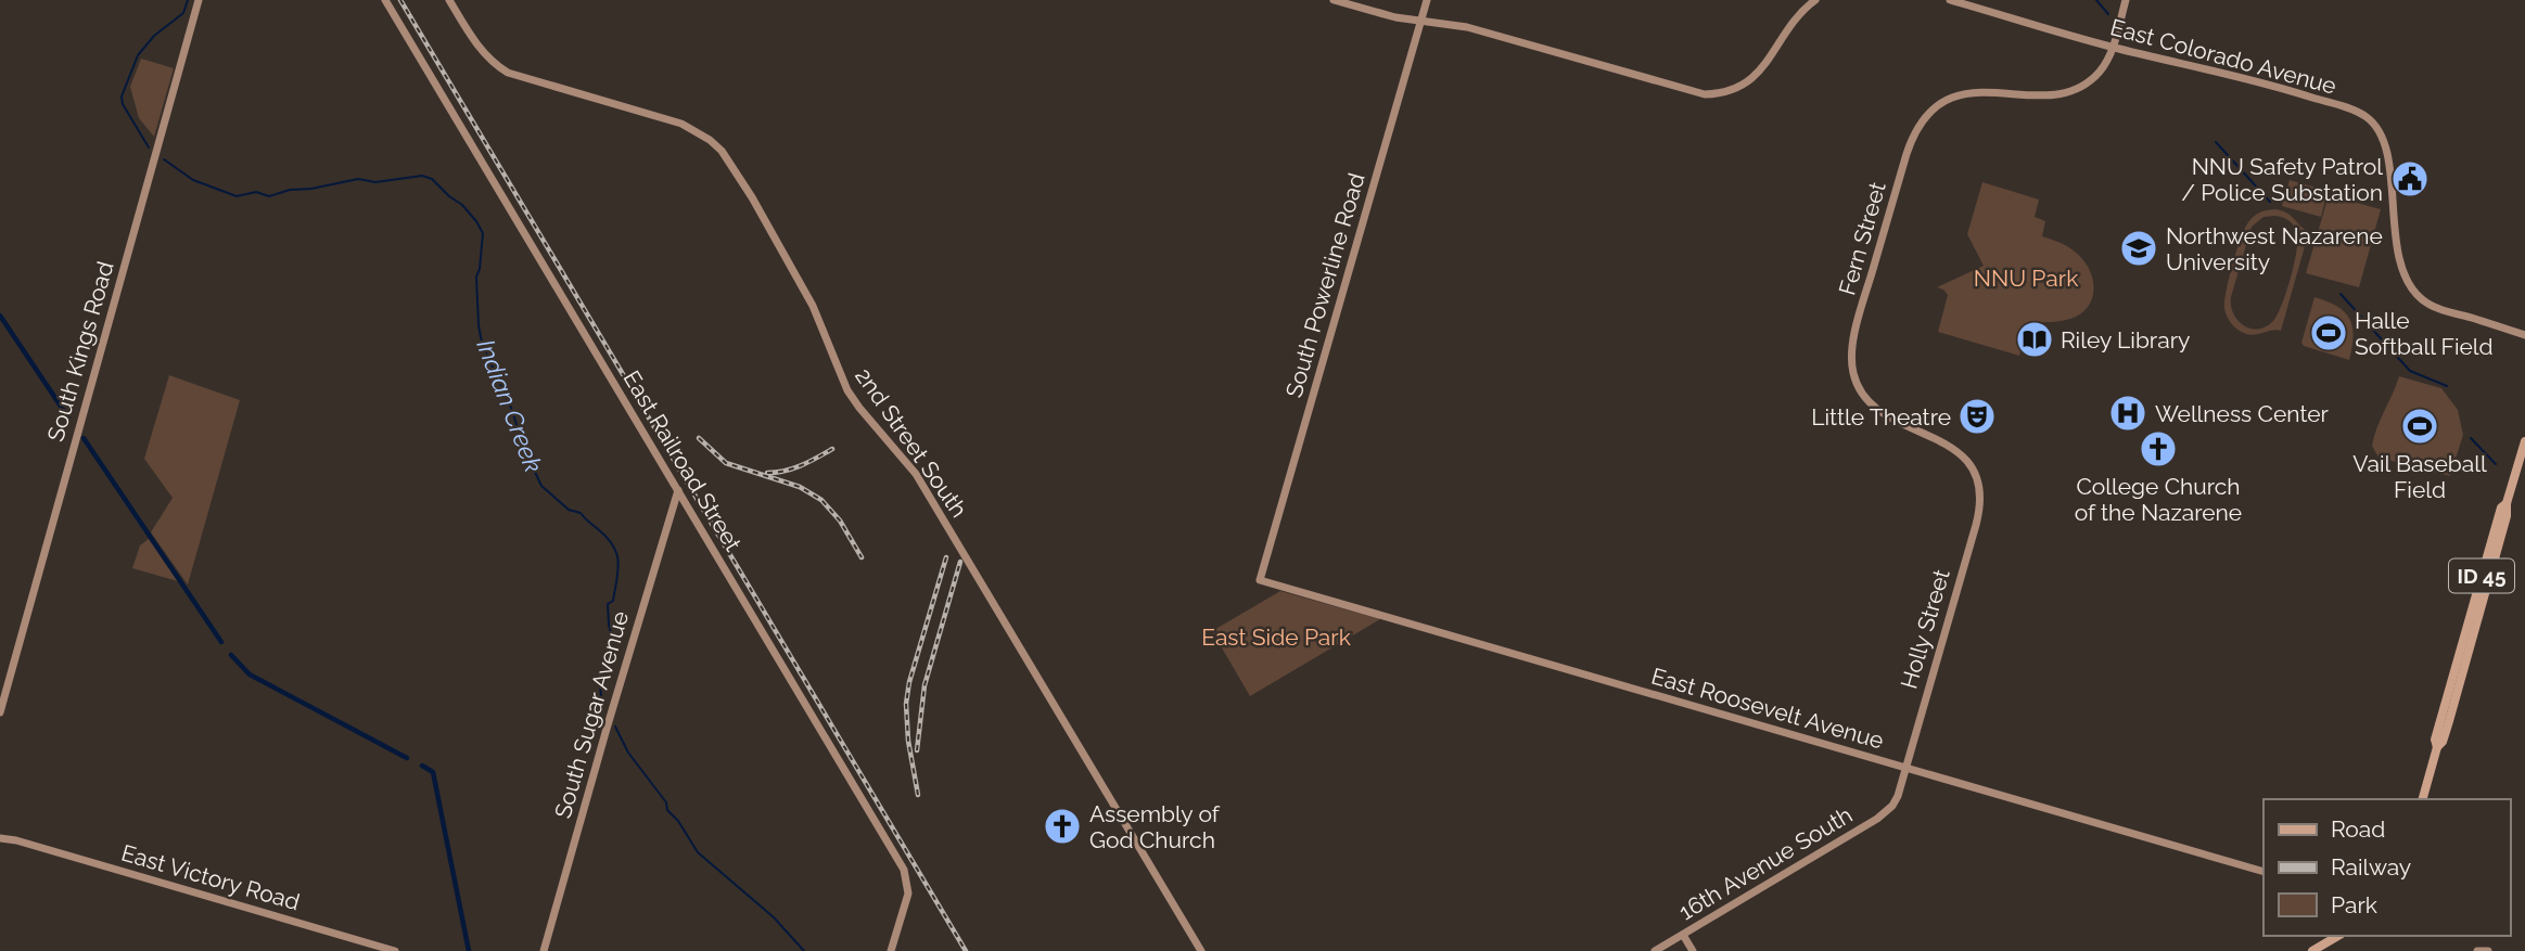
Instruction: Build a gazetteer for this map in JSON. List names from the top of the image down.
{
  "streets": {
    "main road": ["ID 45"],
    "street": [
      "East Colorado Avenue",
      "Fern Street",
      "South Powerline Road",
      "South Kings Road",
      "2nd Street South",
      "East Railroad Street",
      "Holly Street",
      "East Roosevelt Avenue",
      "South Sugar Avenue",
      "16th Avenue South",
      "East Victory Road"
    ]
  },
  "crossings": [
    ["East Colorado Avenue", "Fern Street"],
    ["Fern Street", "Holly Street"],
    ["South Powerline Road", "East Roosevelt Avenue"],
    ["East Railroad Street", "South Sugar Avenue"],
    ["Holly Street", "East Roosevelt Avenue"],
    ["Holly Street", "16th Avenue South"]
  ],
  "water": ["Indian Creek"],
  "parks": ["NNU Park", "East Side Park"],
  "places": {
    "public building": ["NNU Safety Patrol / Police Substation"],
    "school or university": ["Northwest Nazarene University"],
    "sports": ["Halle Softball Field", "Vail Baseball Field"],
    "library": ["Riley Library"],
    "hospital": ["Wellness Center"],
    "theatre": ["Little Theatre"],
    "church": ["College Church of the Nazarene", "Assembly of God Church"]
  },
  "legend": ["Road", "Railway", "Park"]
}
